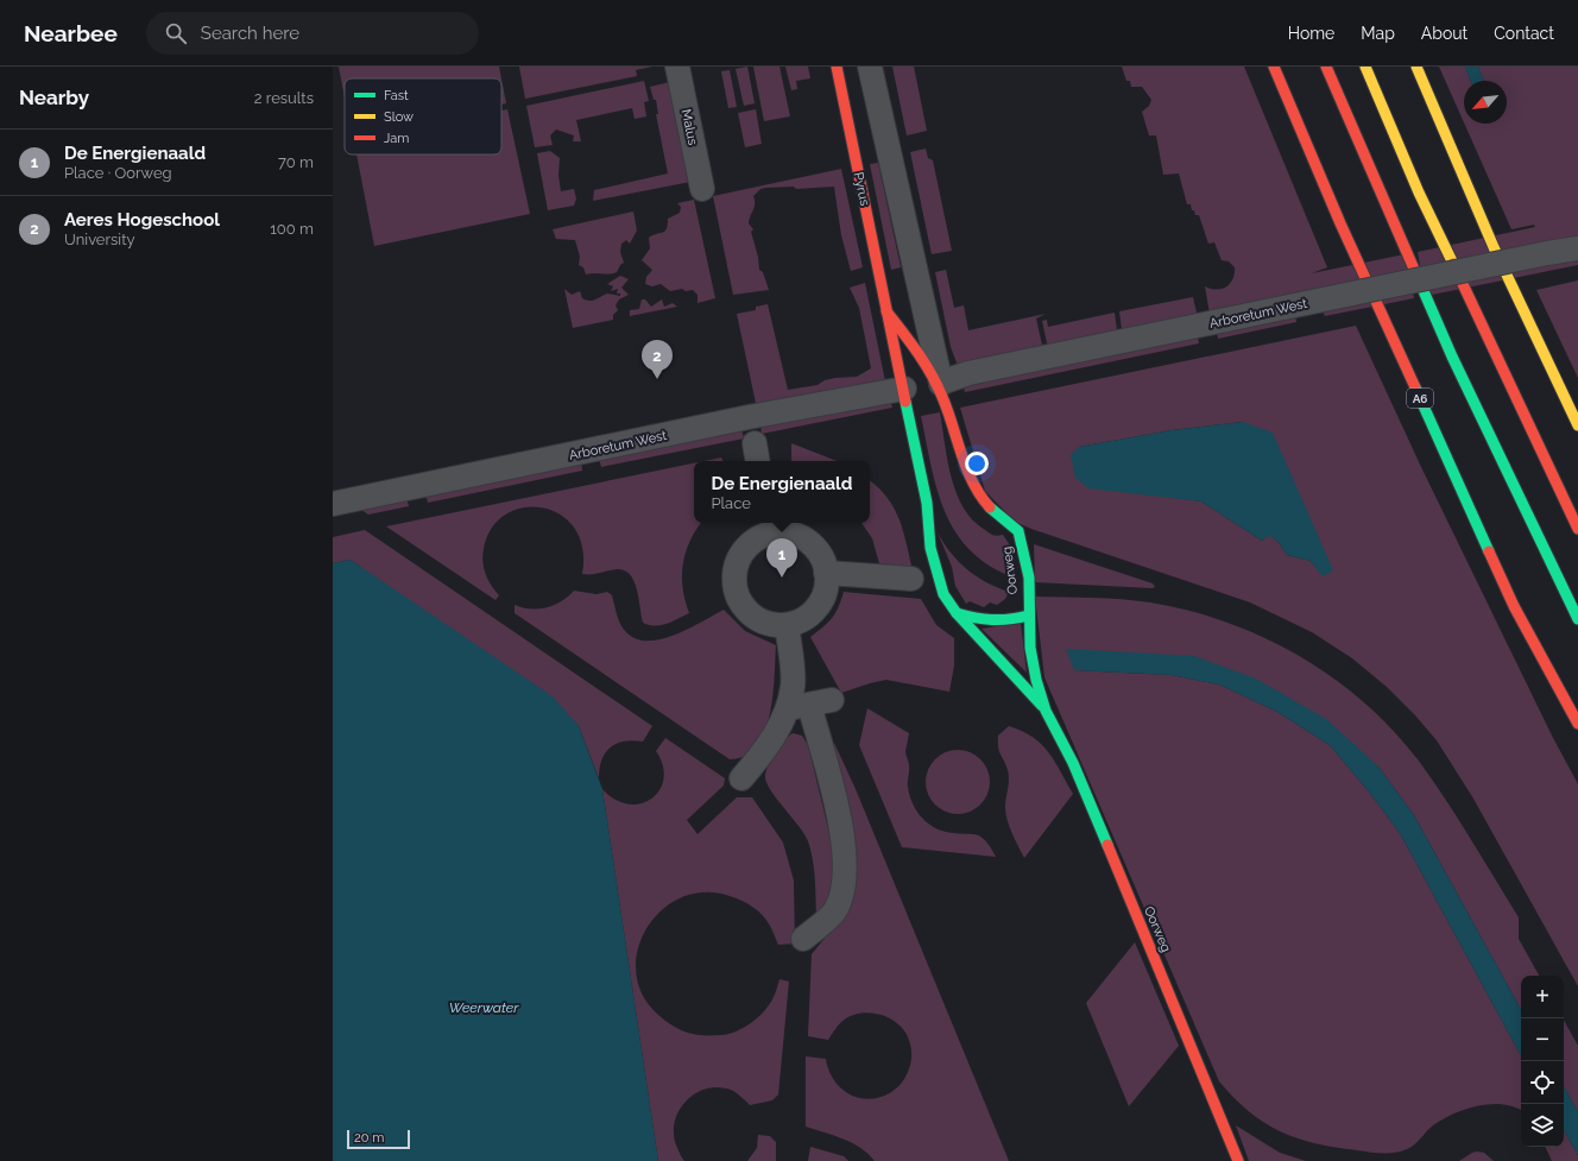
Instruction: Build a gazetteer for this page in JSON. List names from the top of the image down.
{
  "streets": {
    "main road": ["Pyrus", "A6", "Oorweg"],
    "street": ["Malus", "Arboretum West"]
  },
  "crossings": [
    ["Pyrus", "Arboretum West"],
    ["Pyrus", "Oorweg"],
    ["Arboretum West", "Oorweg"]
  ],
  "water": ["Weerwater"],
  "legend": ["Fast", "Slow", "Jam"],
  "scale_bar": "20 m",
  "north": "bottom left",
  "page": {
    "header": "Nearbee",
    "search": "Search here",
    "nav": [
      "Home",
      "Map",
      "About",
      "Contact"
    ],
    "heading": ["Nearby", "2 results"],
    "list": [
      {
        "mark": "1",
        "name": "De Energienaald",
        "note": "Place · Oorweg",
        "value": "70 m"
      },
      {
        "mark": "2",
        "name": "Aeres Hogeschool",
        "note": "University",
        "value": "100 m"
      }
    ],
    "pins": ["2", "1"],
    "popup": ["De Energienaald", "Place"],
    "map_buttons": ["+", "−"],
    "scale": "20 m"
  }
}
